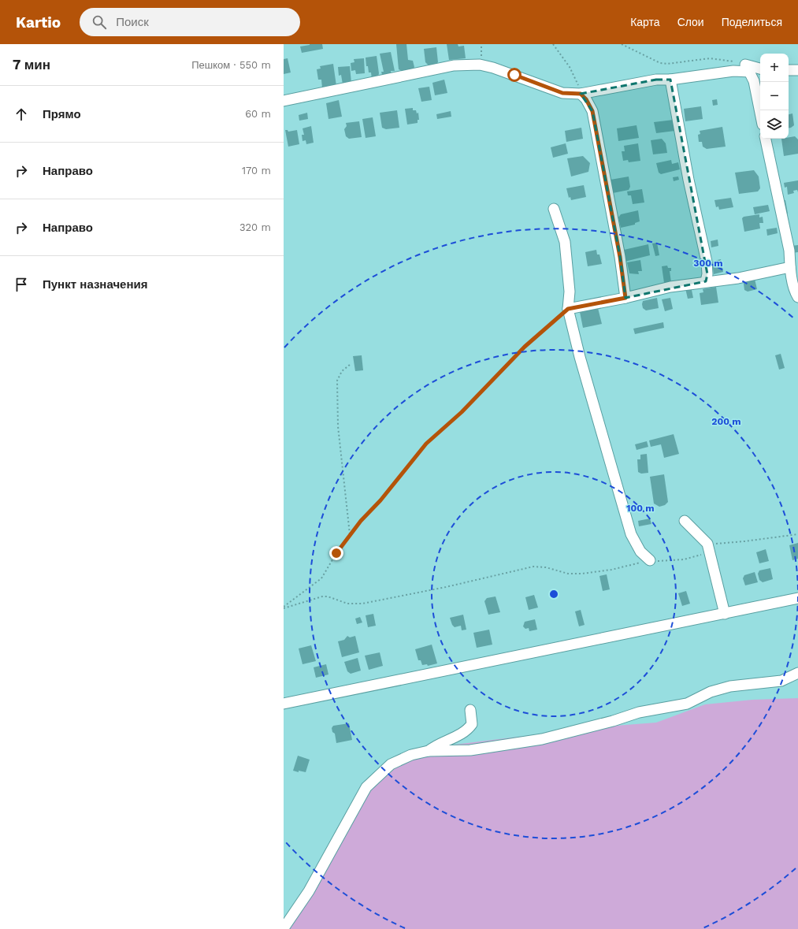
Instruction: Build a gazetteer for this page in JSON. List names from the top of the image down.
{
  "page": {
    "header": "Kartio",
    "search": "Поиск",
    "nav": ["Карта", "Слои", "Поделиться"],
    "heading": ["7 мин", "Пешком · 550 m"],
    "map_buttons": ["+", "−"],
    "list": [
      ["Прямо", "60 m"],
      ["Направо", "170 m"],
      ["Направо", "320 m"],
      "Пункт назначения"
    ]
  },
  "rings": ["300 m", "200 m", "100 m"]
}
